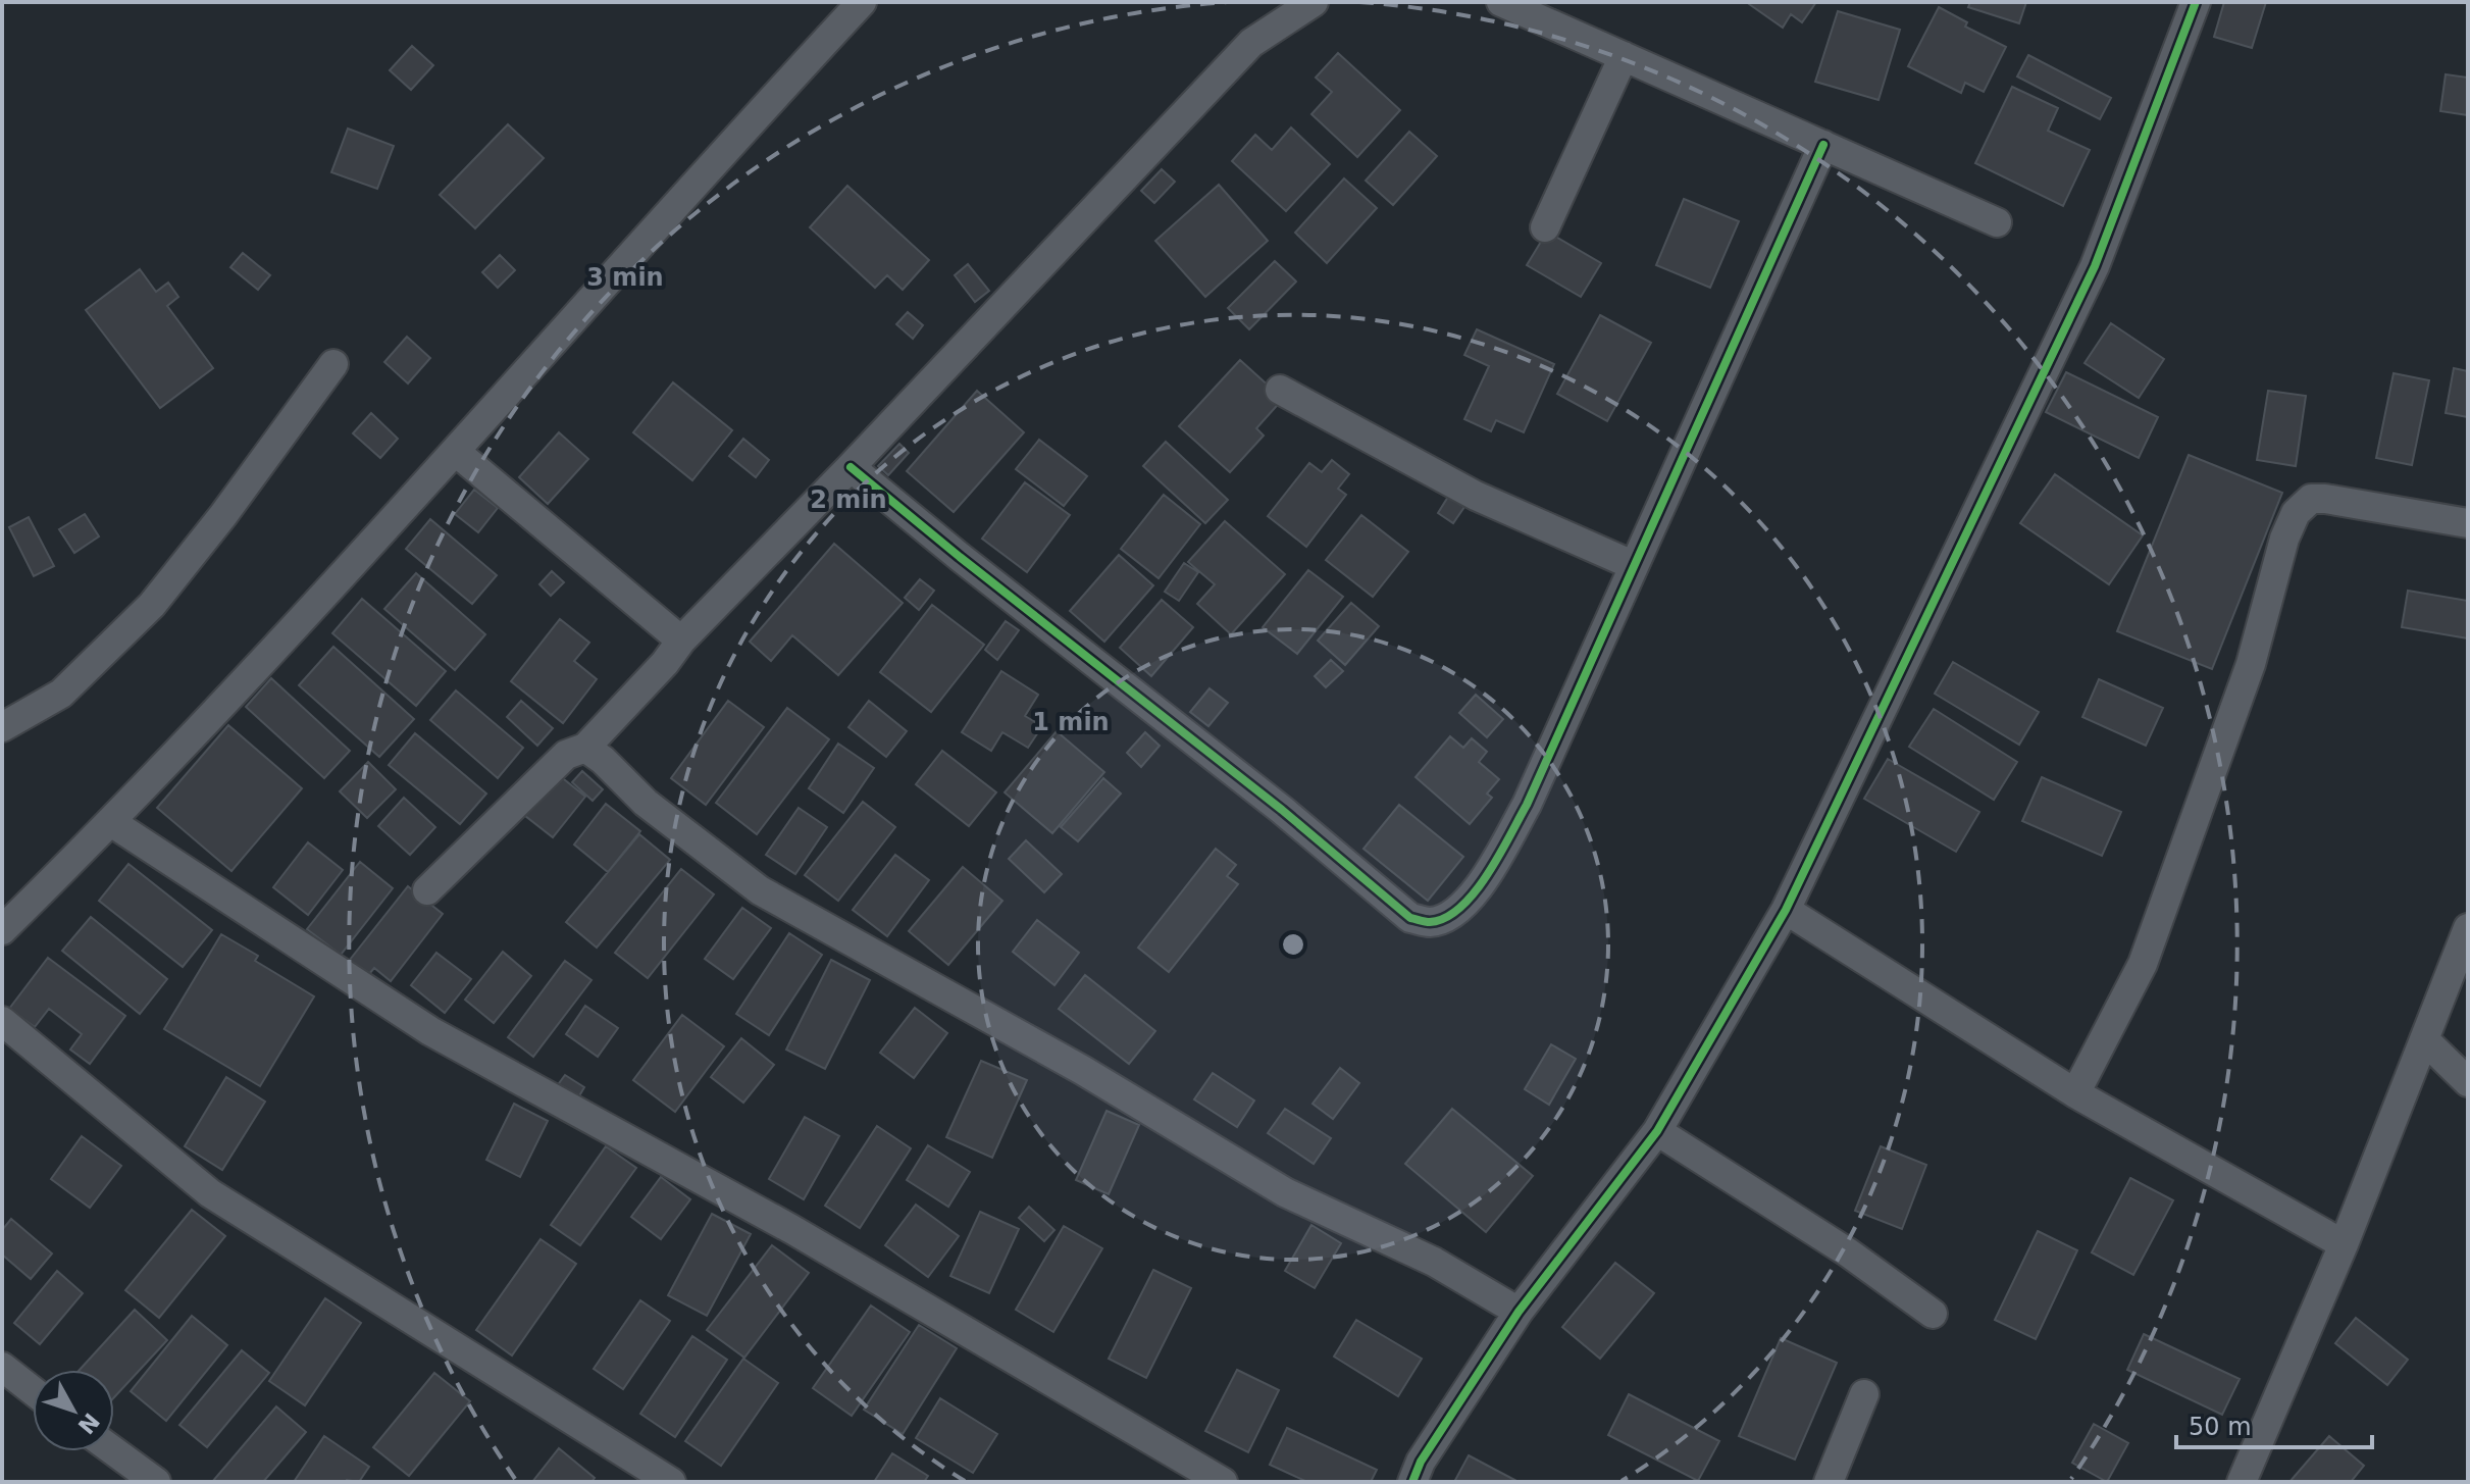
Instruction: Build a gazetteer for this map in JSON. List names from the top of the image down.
{
  "scale_bar": "50 m",
  "north": "bottom right",
  "rings": ["3 min", "2 min", "1 min"]
}
